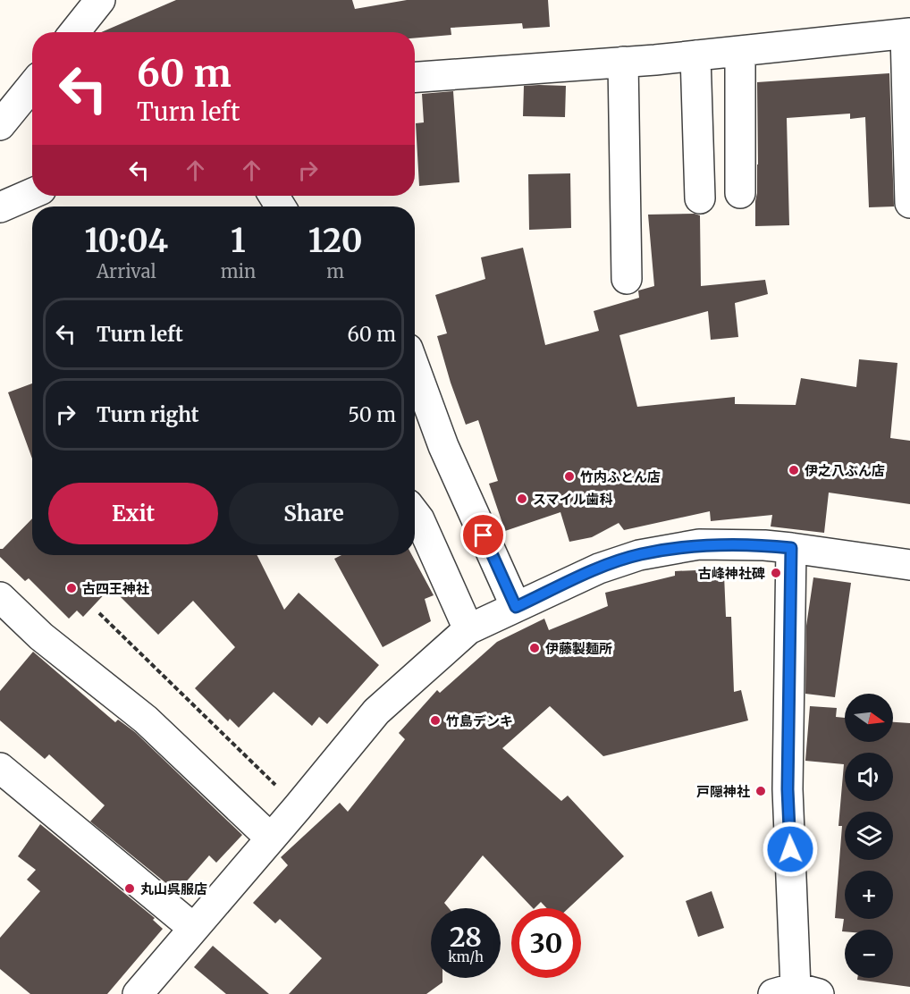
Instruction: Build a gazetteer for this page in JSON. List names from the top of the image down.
{
  "places": [
    "伊之八ぶん店",
    "竹内ふとん店",
    "スマイル歯科",
    "古峰神社碑",
    "古四王神社",
    "伊藤製麺所",
    "竹島デンキ",
    "戸隠神社",
    "丸山呉服店"
  ],
  "north": "right",
  "page": {
    "turn": ["60 m", "Turn left"],
    "eta": [
      "10:04",
      "Arrival",
      "1",
      "min",
      "120",
      "m"
    ],
    "list": [
      {
        "name": "Turn left",
        "value": "60 m"
      },
      {
        "name": "Turn right",
        "value": "50 m"
      }
    ],
    "buttons": ["Exit", "Share"],
    "map_buttons": ["+", "−"],
    "speed": "28 km/h",
    "limit": "30"
  }
}
